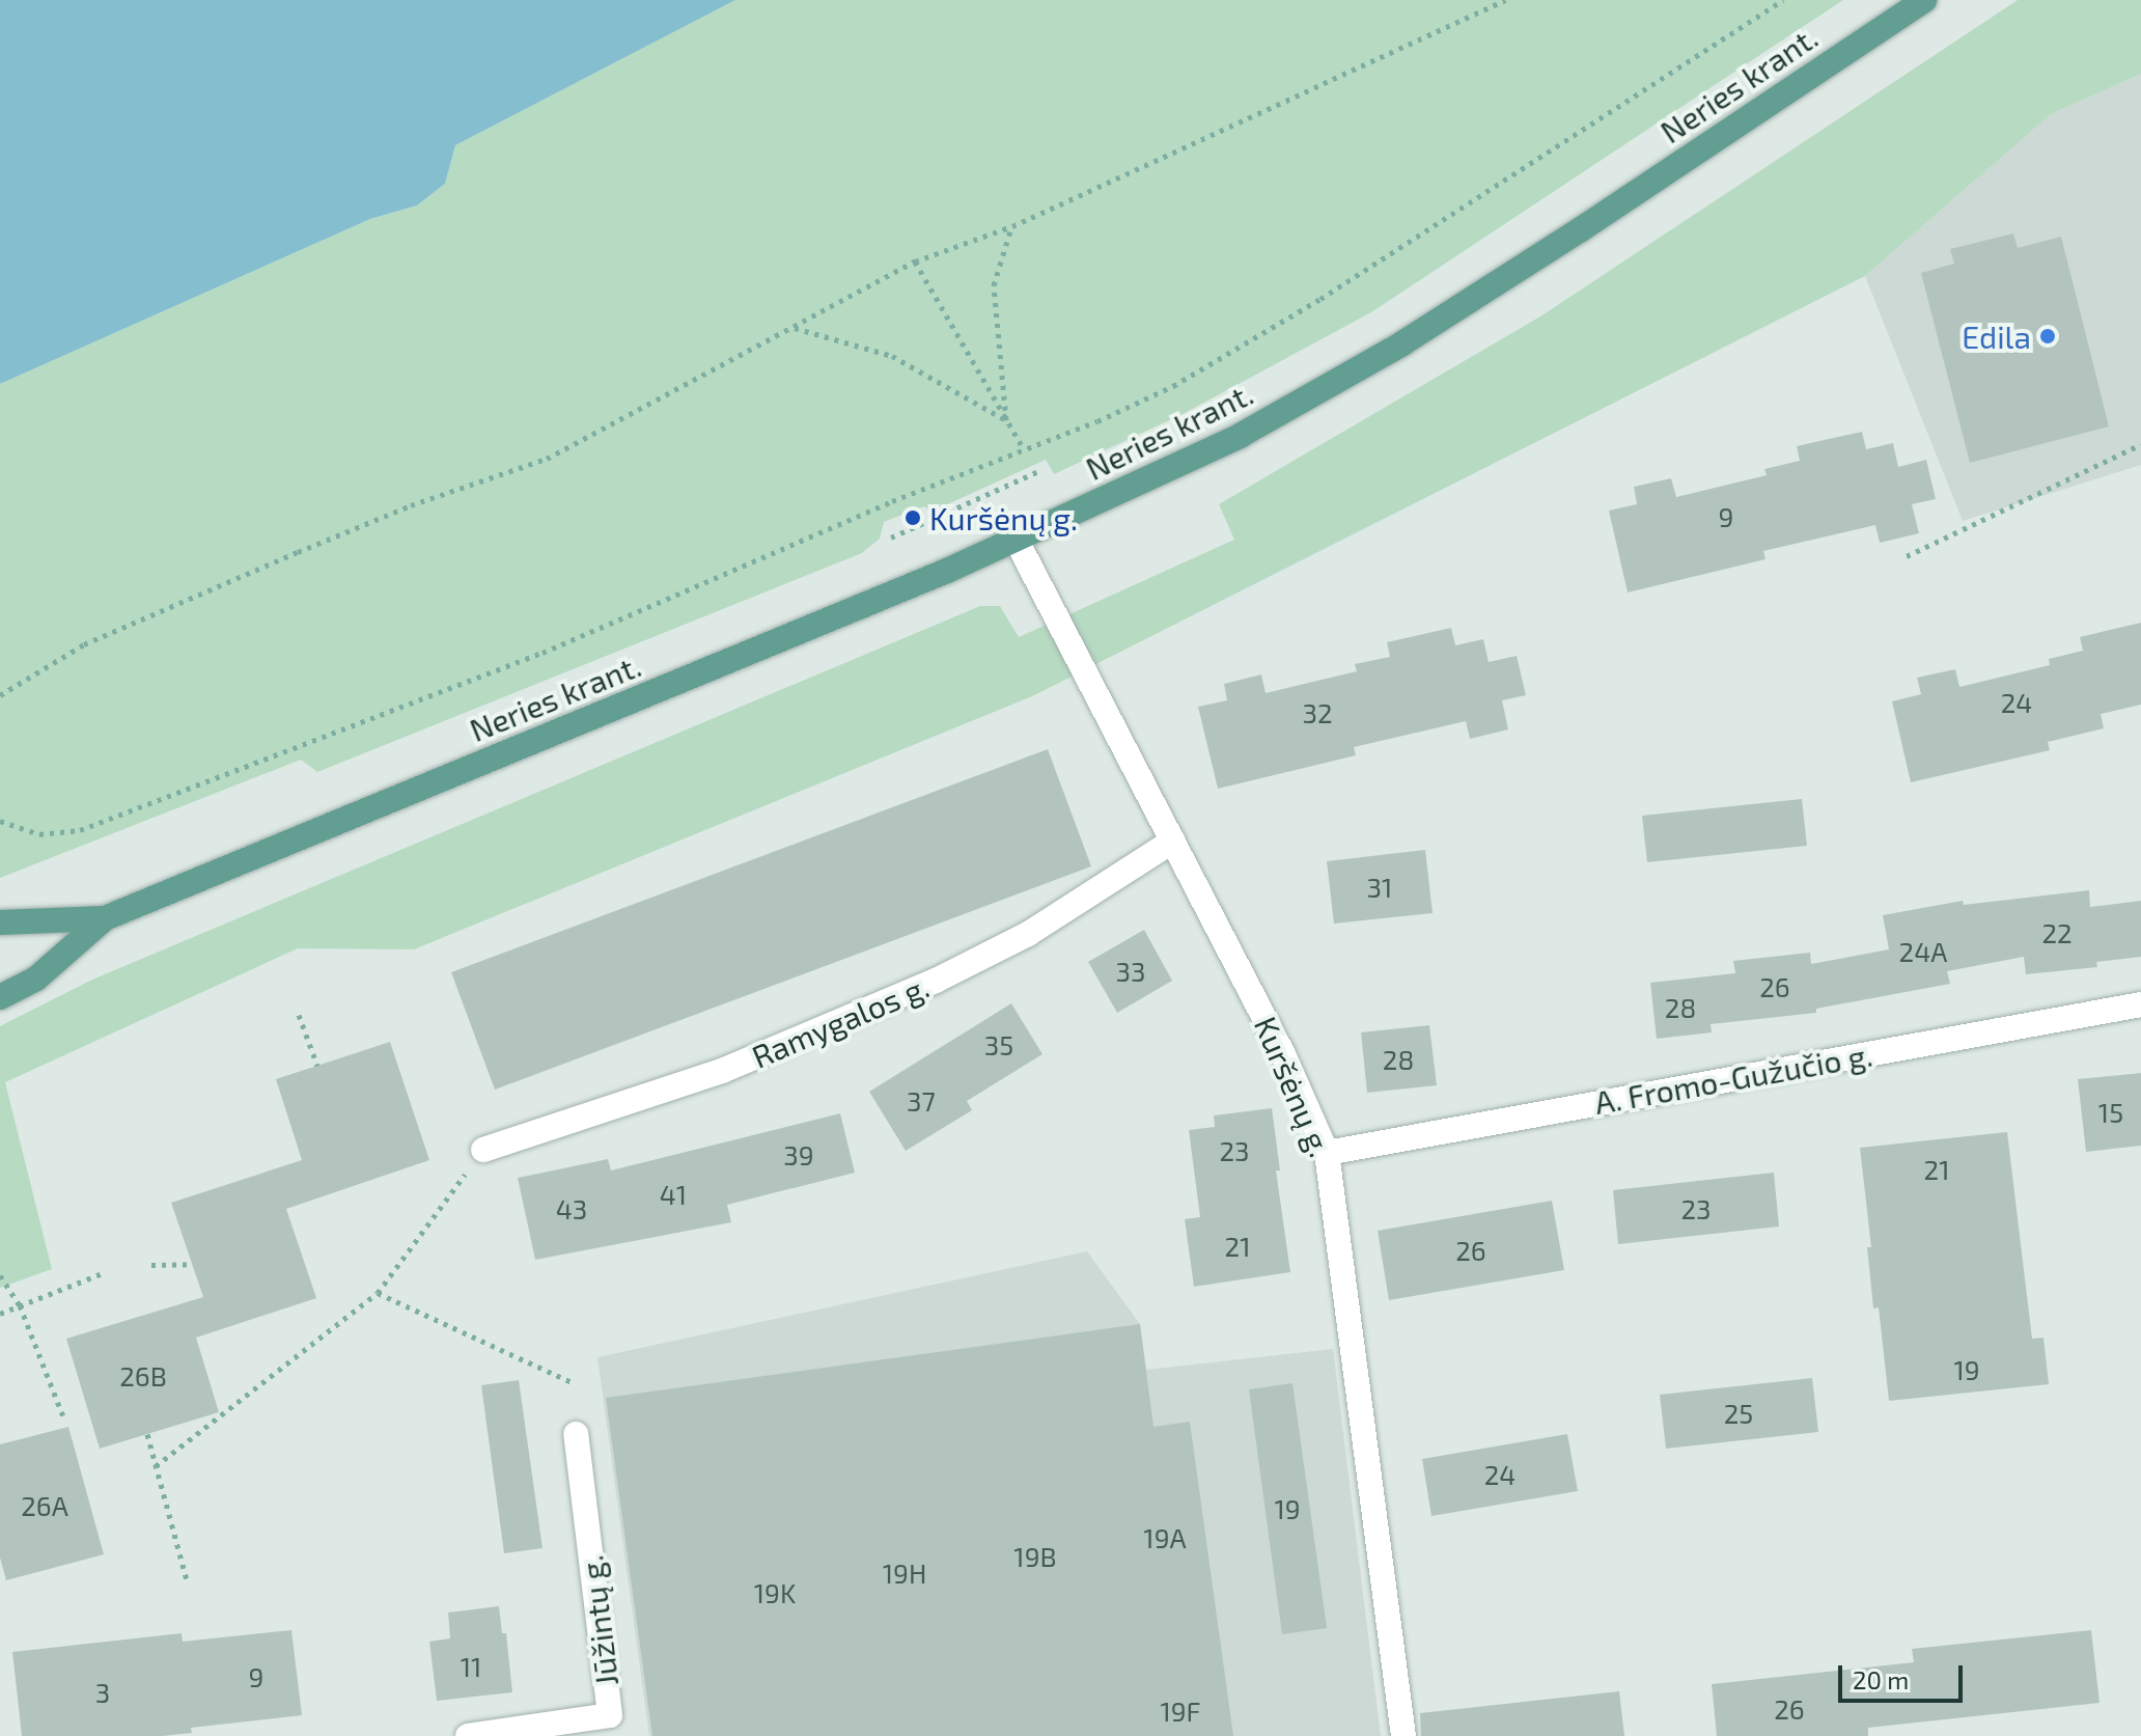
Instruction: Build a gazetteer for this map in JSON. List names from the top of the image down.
{
  "streets": {
    "main road": ["Neries krant."],
    "street": [
      "Ramygalos g.",
      "A. Fromo-Gužučio g.",
      "Kuršėnų g.",
      "Jūžintų g."
    ]
  },
  "crossings": [
    ["Neries krant.", "Kuršėnų g."],
    ["Ramygalos g.", "Kuršėnų g."],
    ["A. Fromo-Gužučio g.", "Kuršėnų g."]
  ],
  "places": ["Edila", "Kuršėnų g."],
  "house_numbers": [
    "9",
    "24",
    "32",
    "31",
    "22",
    "24A",
    "33",
    "26",
    "28",
    "35",
    "28",
    "37",
    "15",
    "23",
    "39",
    "21",
    "41",
    "43",
    "23",
    "21",
    "26",
    "19",
    "26B",
    "25",
    "24",
    "26A",
    "19",
    "19A",
    "19B",
    "19H",
    "19K",
    "11",
    "9",
    "3",
    "26",
    "19F"
  ],
  "scale_bar": "20 m"
}
